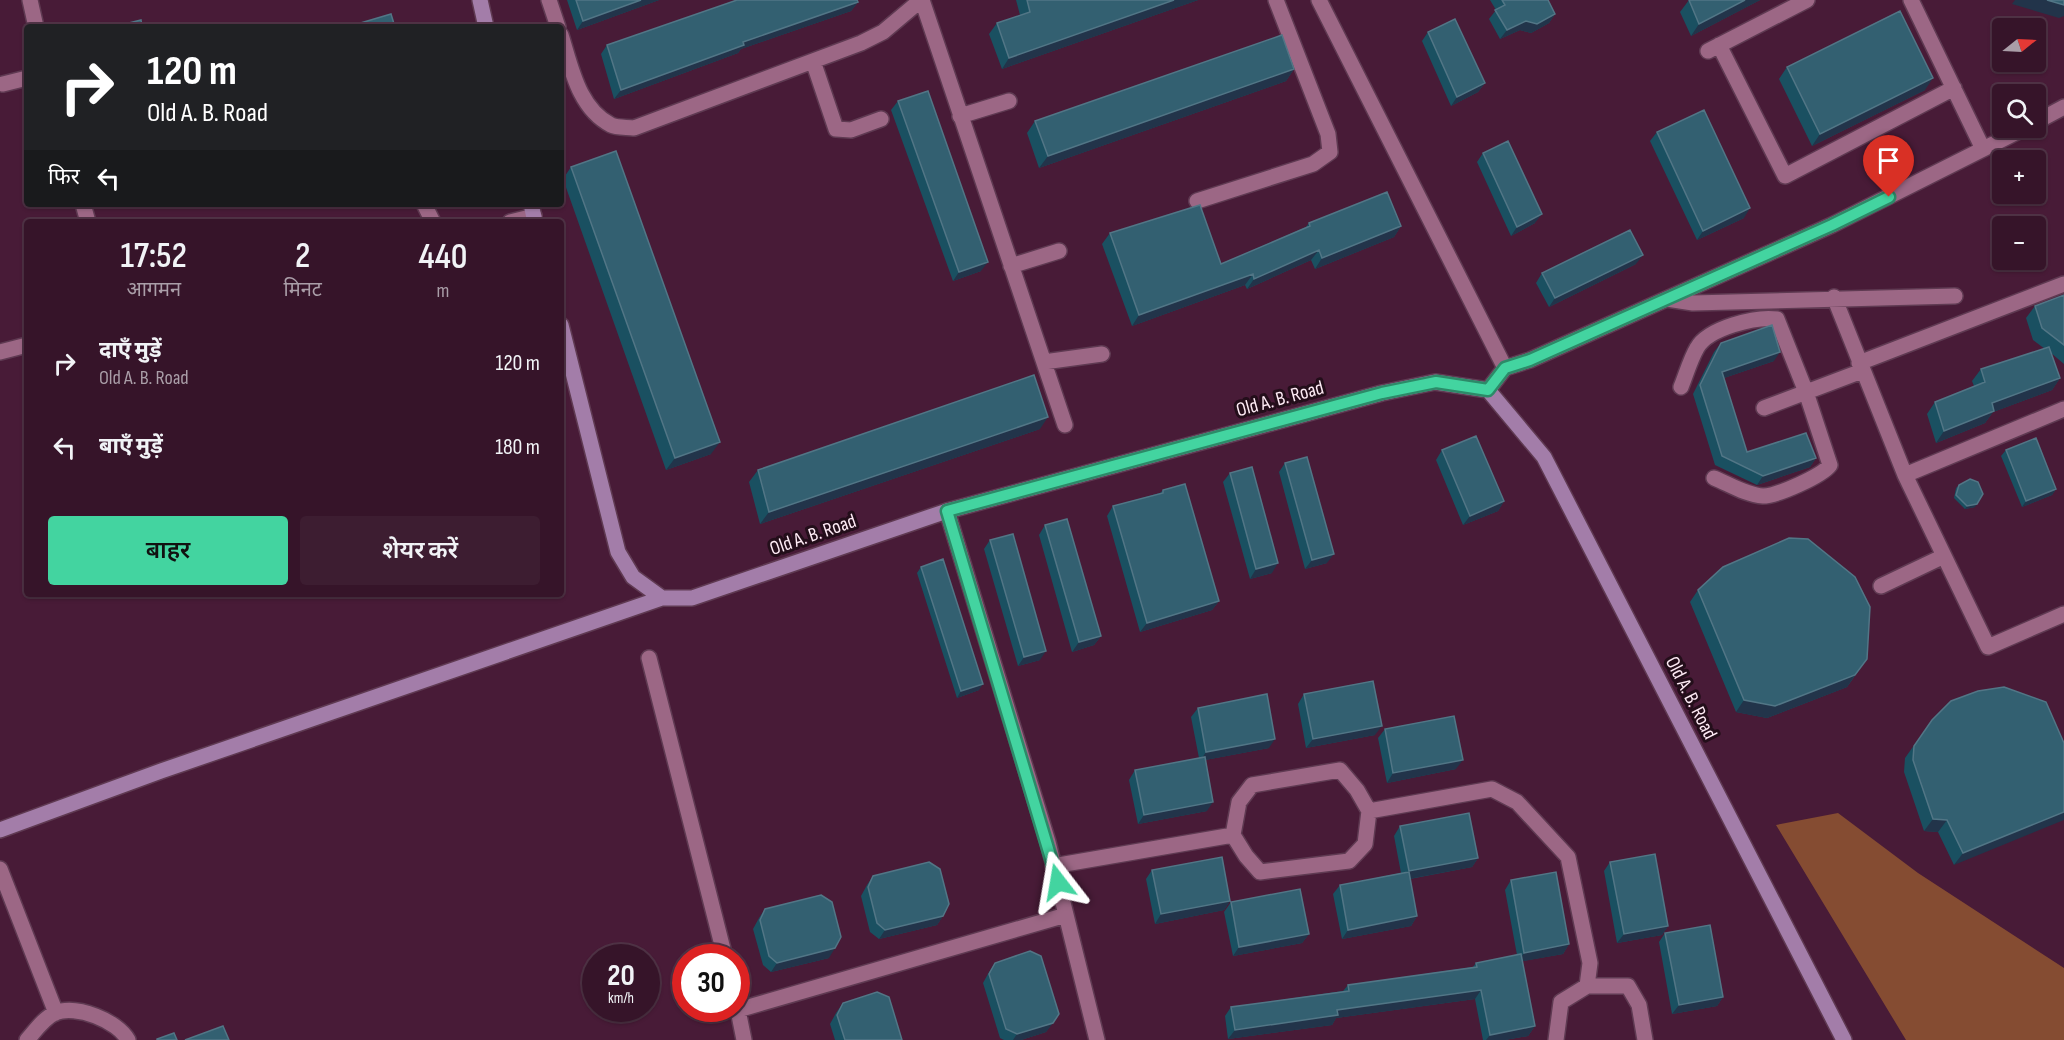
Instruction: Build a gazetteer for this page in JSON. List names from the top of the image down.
{
  "streets": {
    "street": ["Old A. B. Road"]
  },
  "north": "right",
  "page": {
    "map_buttons": ["+", "−"],
    "turn": ["120 m", "Old A. B. Road"],
    "then": "फिर",
    "eta": [
      "17:52",
      "आगमन",
      "2",
      "मिनट",
      "440",
      "m"
    ],
    "list": [
      {
        "name": "दाएँ मुड़ें",
        "note": "Old A. B. Road",
        "value": "120 m"
      },
      {
        "name": "बाएँ मुड़ें",
        "value": "180 m"
      }
    ],
    "buttons": ["बाहर", "शेयर करें"],
    "speed": "20 km/h",
    "limit": "30"
  }
}
